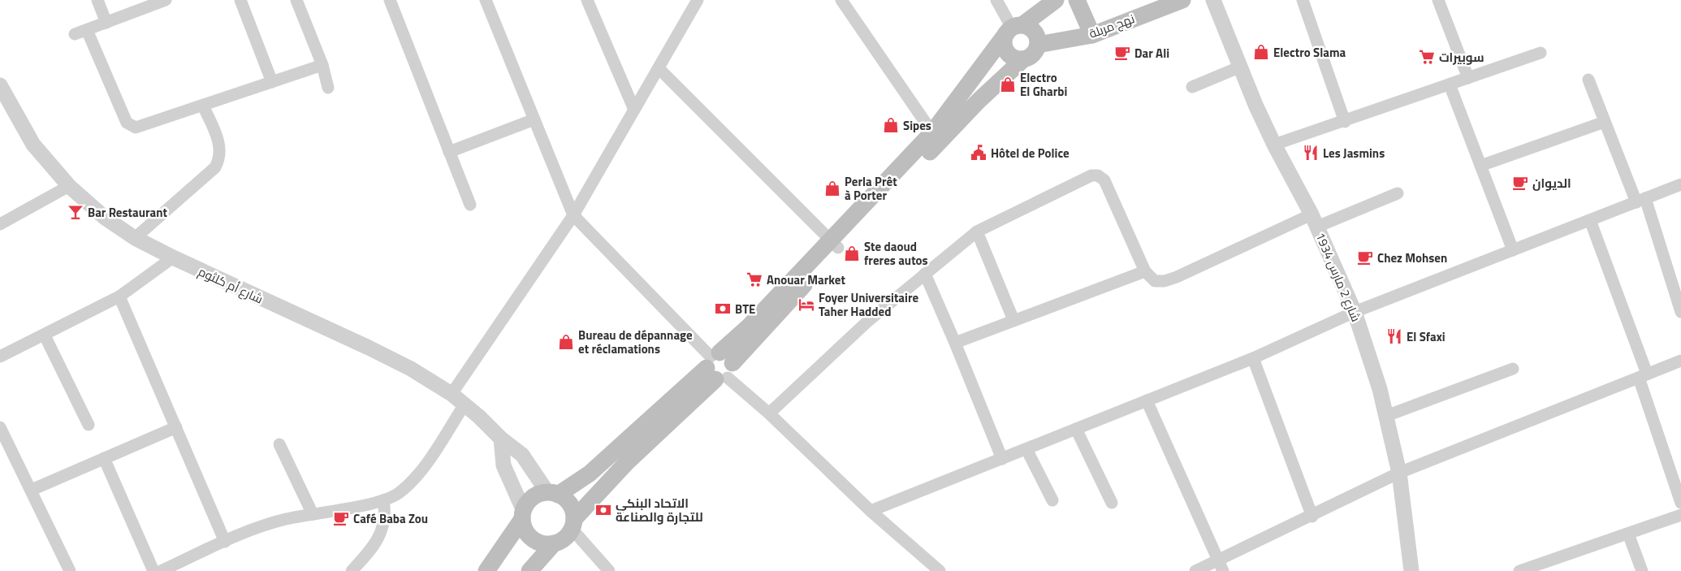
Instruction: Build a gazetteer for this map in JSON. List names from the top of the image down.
{
  "streets": {
    "main road": ["نهج مربلة"],
    "street": ["شارع 2 مارس 1934", "شارع أم كلثوم"]
  },
  "places": {
    "shop": [
      "Electro Slama",
      "Electro El Gharbi",
      "Sipes",
      "Perla Prêt à Porter",
      "Ste daoud freres autos",
      "Bureau de dépannage et réclamations"
    ],
    "cafe": [
      "Dar Ali",
      "الديوان",
      "Chez Mohsen",
      "Café Baba Zou"
    ],
    "supermarket": ["سوبيرات", "Anouar Market"],
    "public building": ["Hôtel de Police"],
    "restaurant": ["Les Jasmins", "El Sfaxi"],
    "bar": ["Bar Restaurant"],
    "hotel": ["Foyer Universitaire Taher Hadded"],
    "bank": ["BTE", "الاتحاد البنكي للتجارة والصناعة"]
  }
}
